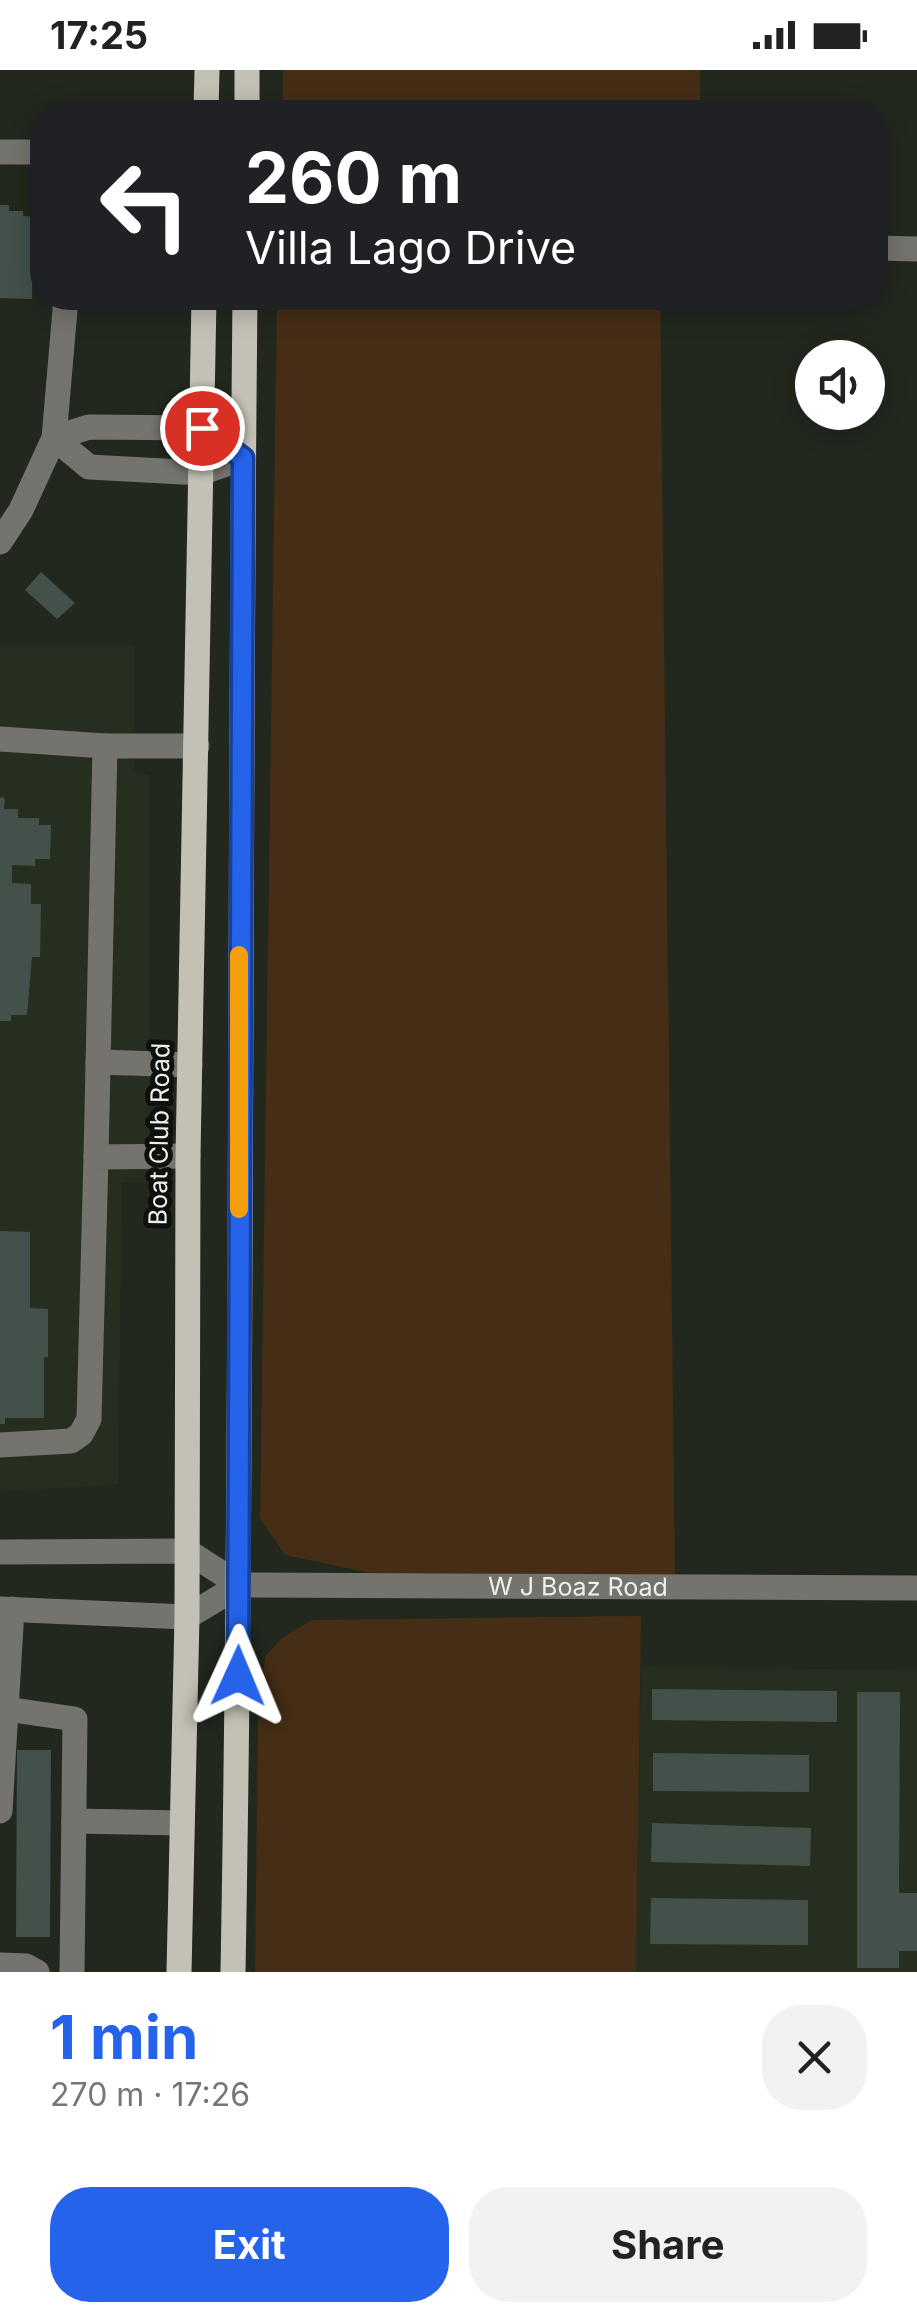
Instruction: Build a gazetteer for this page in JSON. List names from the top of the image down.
{
  "streets": {
    "main road": ["Boat Club Road"],
    "street": ["W J Boaz Road"]
  },
  "page": {
    "status": "17:25",
    "turn": ["260 m", "Villa Lago Drive"],
    "heading": ["1 min", "270 m · 17:26"],
    "buttons": ["Exit", "Share"]
  }
}
